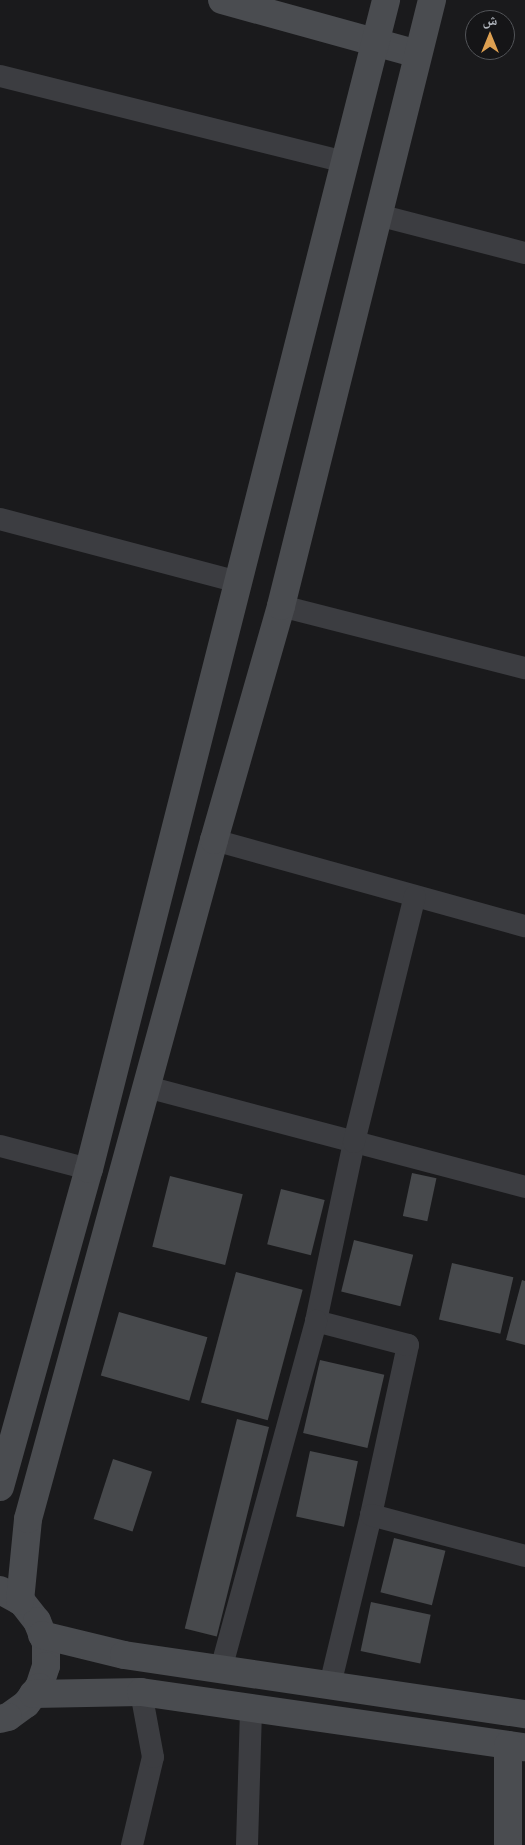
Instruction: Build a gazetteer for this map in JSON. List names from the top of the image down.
{
  "north": "top"
}
